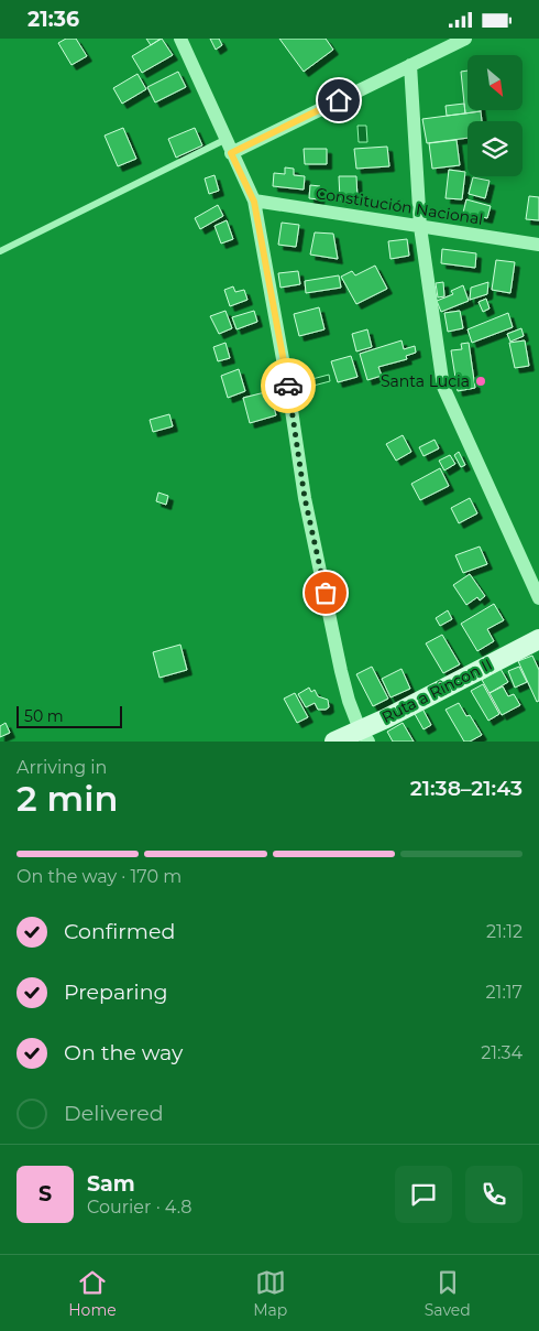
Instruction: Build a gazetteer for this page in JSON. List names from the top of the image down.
{
  "streets": {
    "street": ["Constitución Nacional", "Ruta a Rincon II"]
  },
  "places": ["Santa Lucia"],
  "scale_bar": "50 m",
  "north": "bottom right",
  "page": {
    "status": "21:36",
    "scale": "50 m",
    "heading": ["2 min", "Arriving in", "21:38–21:43"],
    "panel": ["Sam", "Courier · 4.8"],
    "bar": "On the way · 170 m",
    "list": [
      ["Confirmed", "21:12"],
      ["Preparing", "21:17"],
      ["On the way", "21:34"],
      "Delivered"
    ],
    "round": "S",
    "tabs": ["Home", "Map", "Saved"]
  }
}
